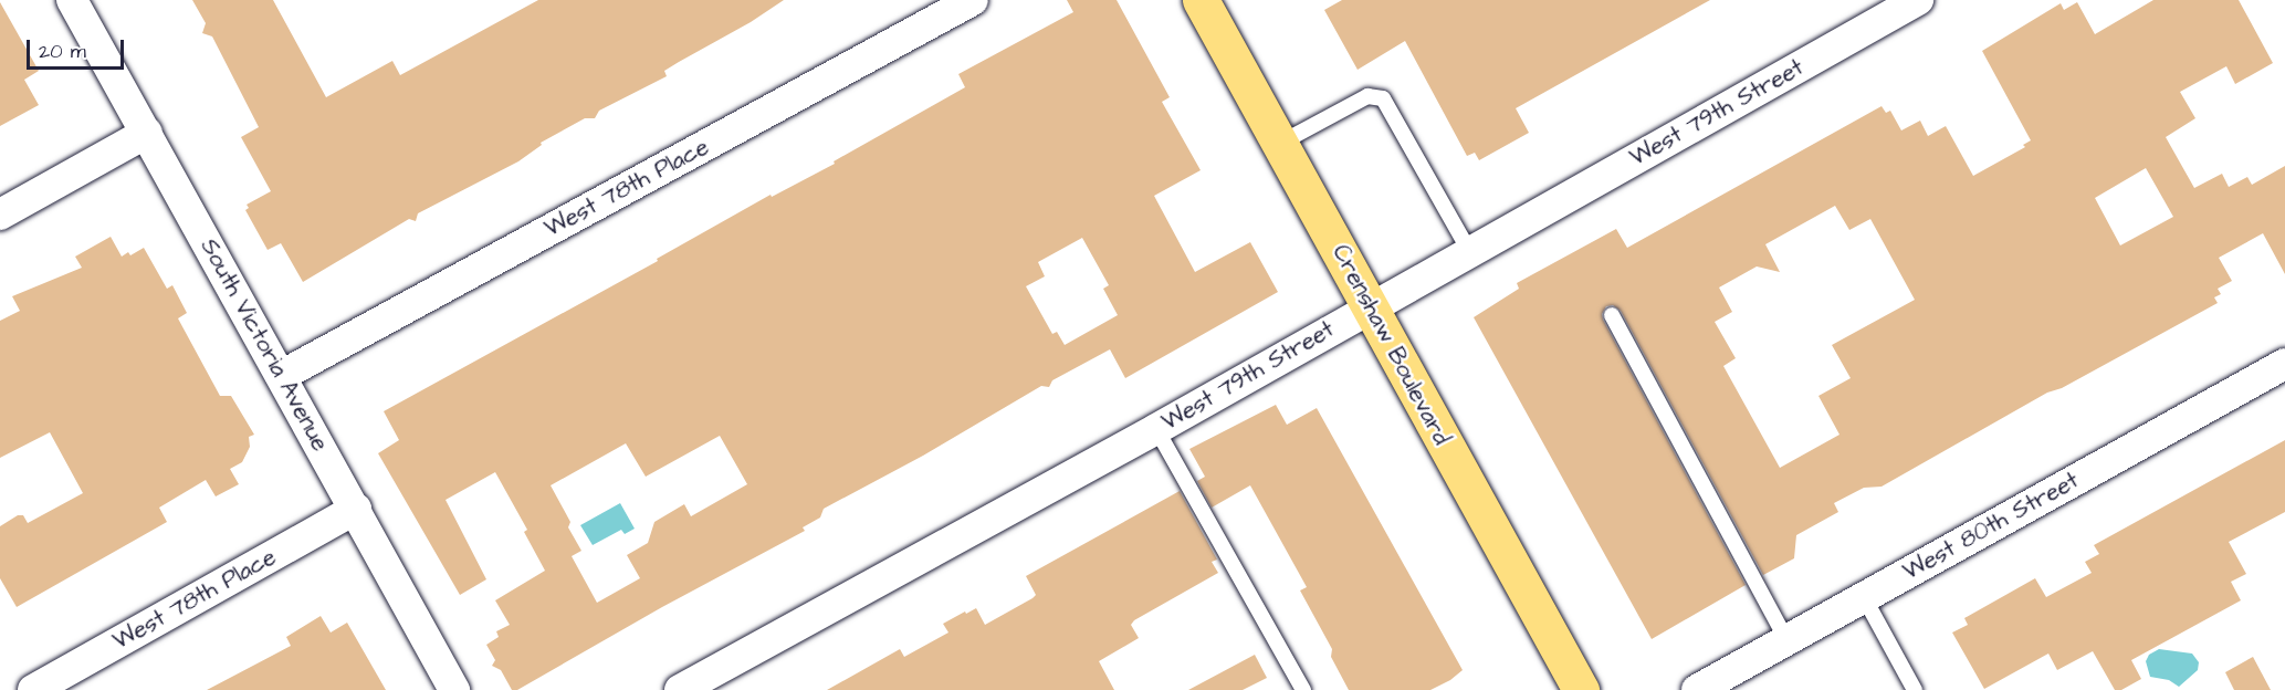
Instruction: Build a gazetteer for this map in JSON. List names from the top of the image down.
{
  "streets": {
    "main road": ["Crenshaw Boulevard"],
    "street": [
      "West 79th Street",
      "West 78th Place",
      "South Victoria Avenue",
      "West 80th Street"
    ]
  },
  "crossings": [
    ["West 79th Street", "Crenshaw Boulevard"],
    ["West 78th Place", "South Victoria Avenue"]
  ],
  "scale_bar": "20 m"
}
